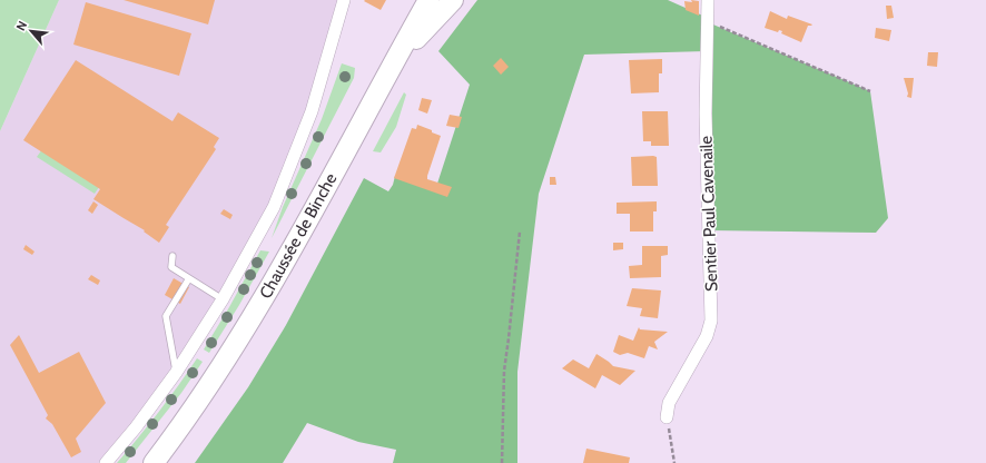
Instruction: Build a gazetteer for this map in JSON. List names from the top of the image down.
{
  "streets": {
    "main road": ["Chaussée de Binche"],
    "street": ["Sentier Paul Cavenaile"]
  },
  "north": "top left"
}
